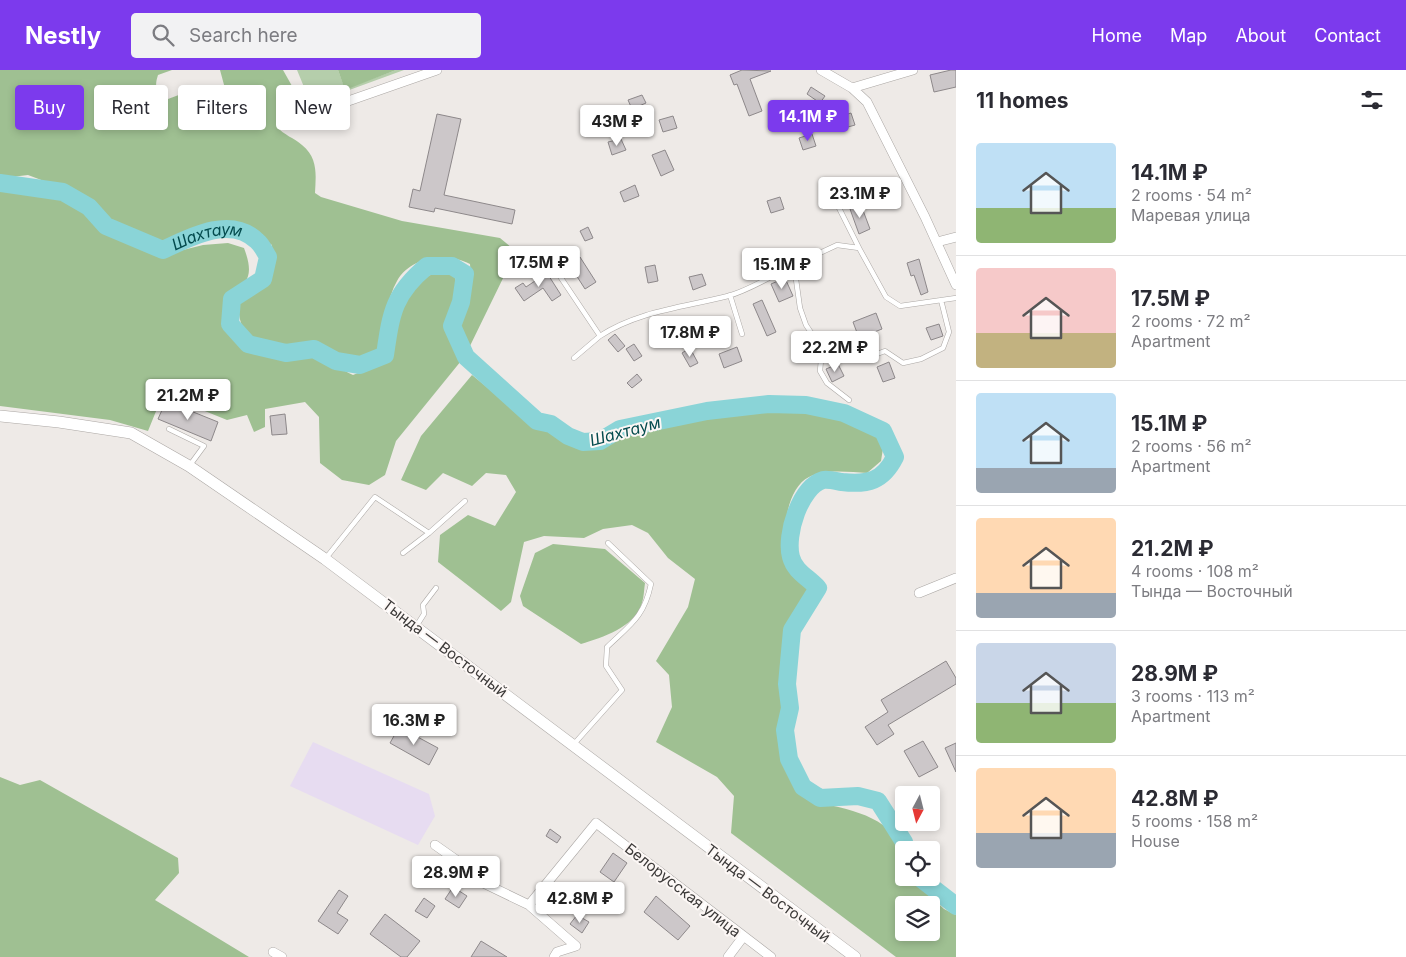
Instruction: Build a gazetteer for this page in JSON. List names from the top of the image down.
{
  "streets": {
    "street": ["Тында — Восточный", "Белорусская улица"]
  },
  "water": ["Шахтаум"],
  "north": "bottom",
  "page": {
    "header": "Nestly",
    "search": "Search here",
    "nav": [
      "Home",
      "Map",
      "About",
      "Contact"
    ],
    "heading": "11 homes",
    "chip": [
      "Buy",
      "Rent",
      "Filters",
      "New"
    ],
    "price": [
      "14.1M ₽",
      "43M ₽",
      "23.1M ₽",
      "17.5M ₽",
      "15.1M ₽",
      "17.8M ₽",
      "22.2M ₽",
      "21.2M ₽",
      "16.3M ₽",
      "28.9M ₽",
      "42.8M ₽"
    ],
    "list": [
      {
        "name": "14.1M ₽",
        "note": "2 rooms · 54 m² · Маревая улица"
      },
      {
        "name": "17.5M ₽",
        "note": "2 rooms · 72 m² · Apartment"
      },
      {
        "name": "15.1M ₽",
        "note": "2 rooms · 56 m² · Apartment"
      },
      {
        "name": "21.2M ₽",
        "note": "4 rooms · 108 m² · Тында — Восточный"
      },
      {
        "name": "28.9M ₽",
        "note": "3 rooms · 113 m² · Apartment"
      },
      {
        "name": "42.8M ₽",
        "note": "5 rooms · 158 m² · House"
      }
    ]
  }
}
